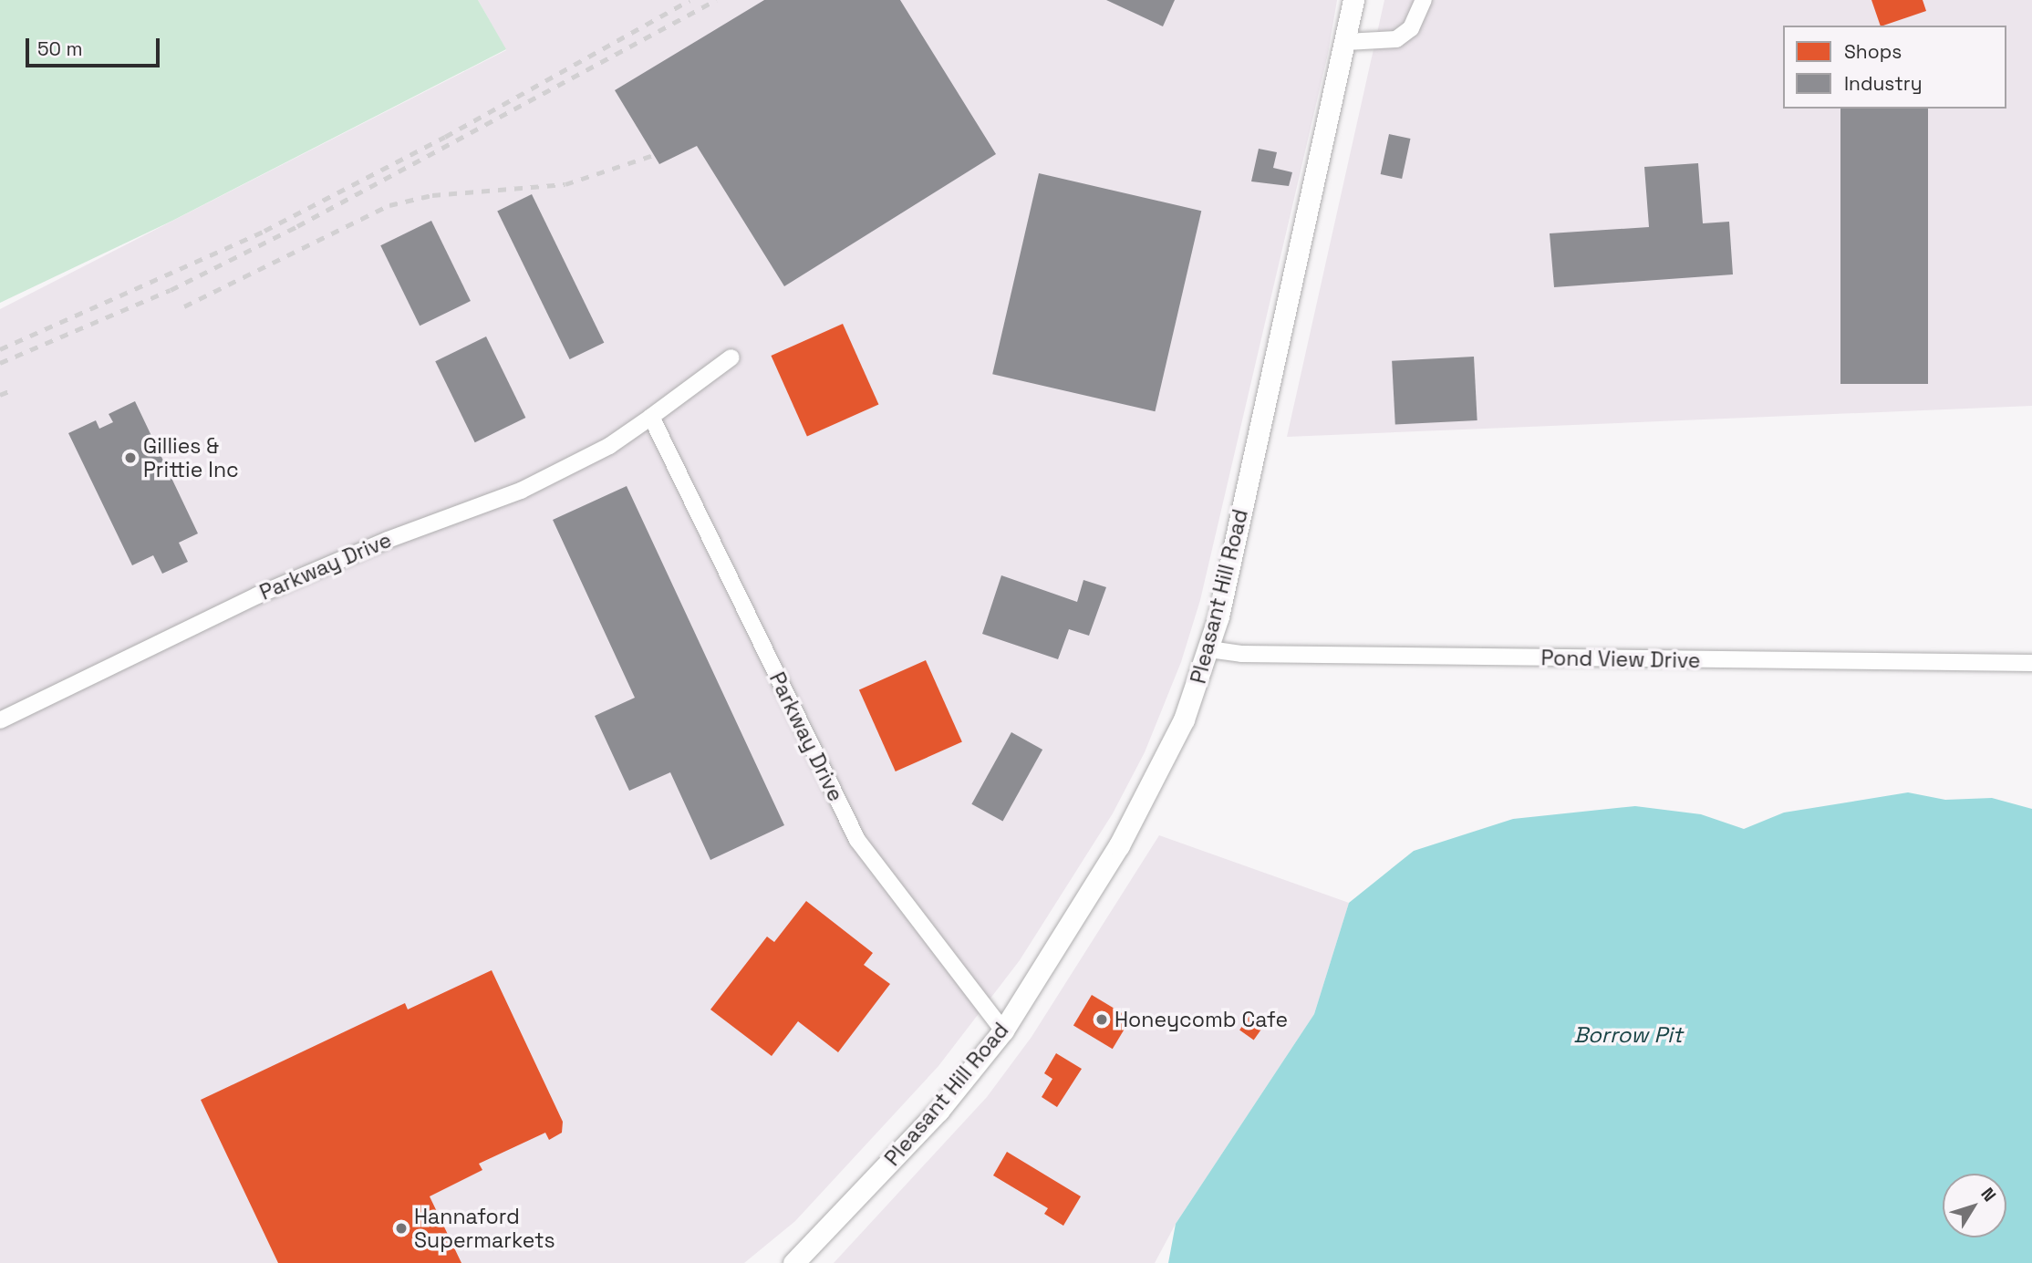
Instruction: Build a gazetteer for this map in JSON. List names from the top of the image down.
{
  "streets": {
    "street": ["Parkway Drive", "Pleasant Hill Road", "Pond View Drive"]
  },
  "crossings": [
    ["Parkway Drive", "Pleasant Hill Road"],
    ["Pleasant Hill Road", "Pond View Drive"]
  ],
  "water": ["Borrow Pit"],
  "places": ["Gillies & Prittie Inc", "Honeycomb Cafe", "Hannaford Supermarkets"],
  "legend": ["Shops", "Industry"],
  "scale_bar": "50 m",
  "north": "top right"
}
